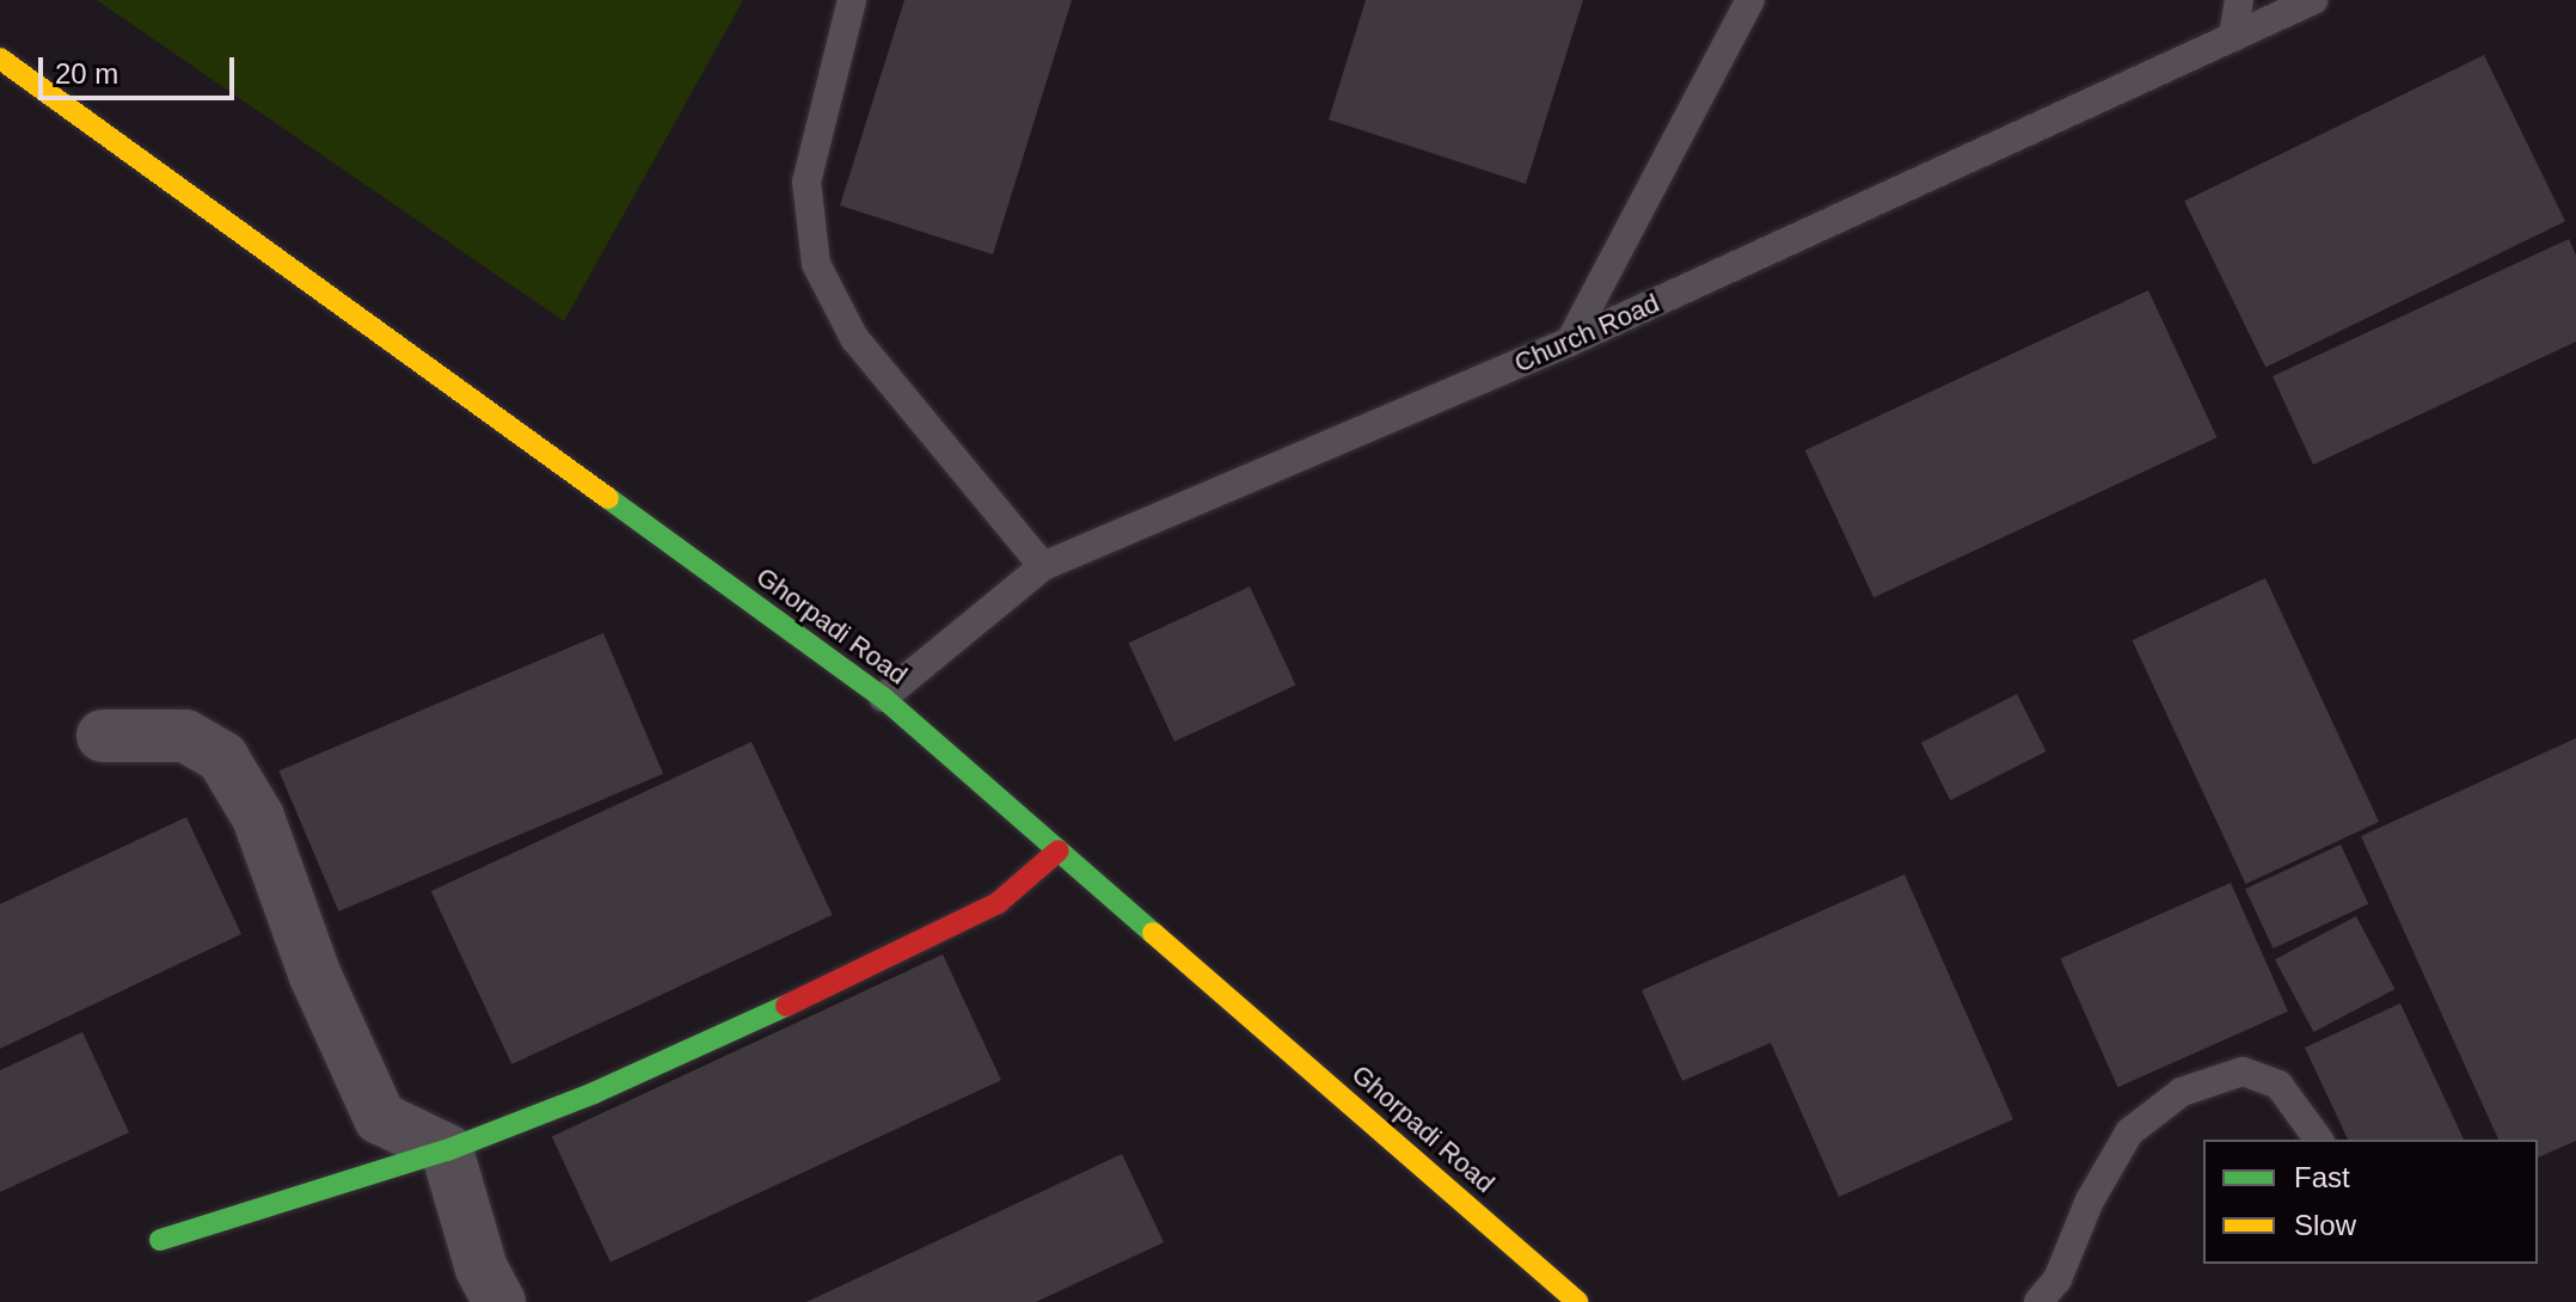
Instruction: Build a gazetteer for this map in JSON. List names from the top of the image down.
{
  "streets": {
    "main road": ["Ghorpadi Road"],
    "lane": ["Church Road"]
  },
  "crossings": [
    ["Church Road", "Ghorpadi Road"]
  ],
  "legend": ["Fast", "Slow"],
  "scale_bar": "20 m"
}
